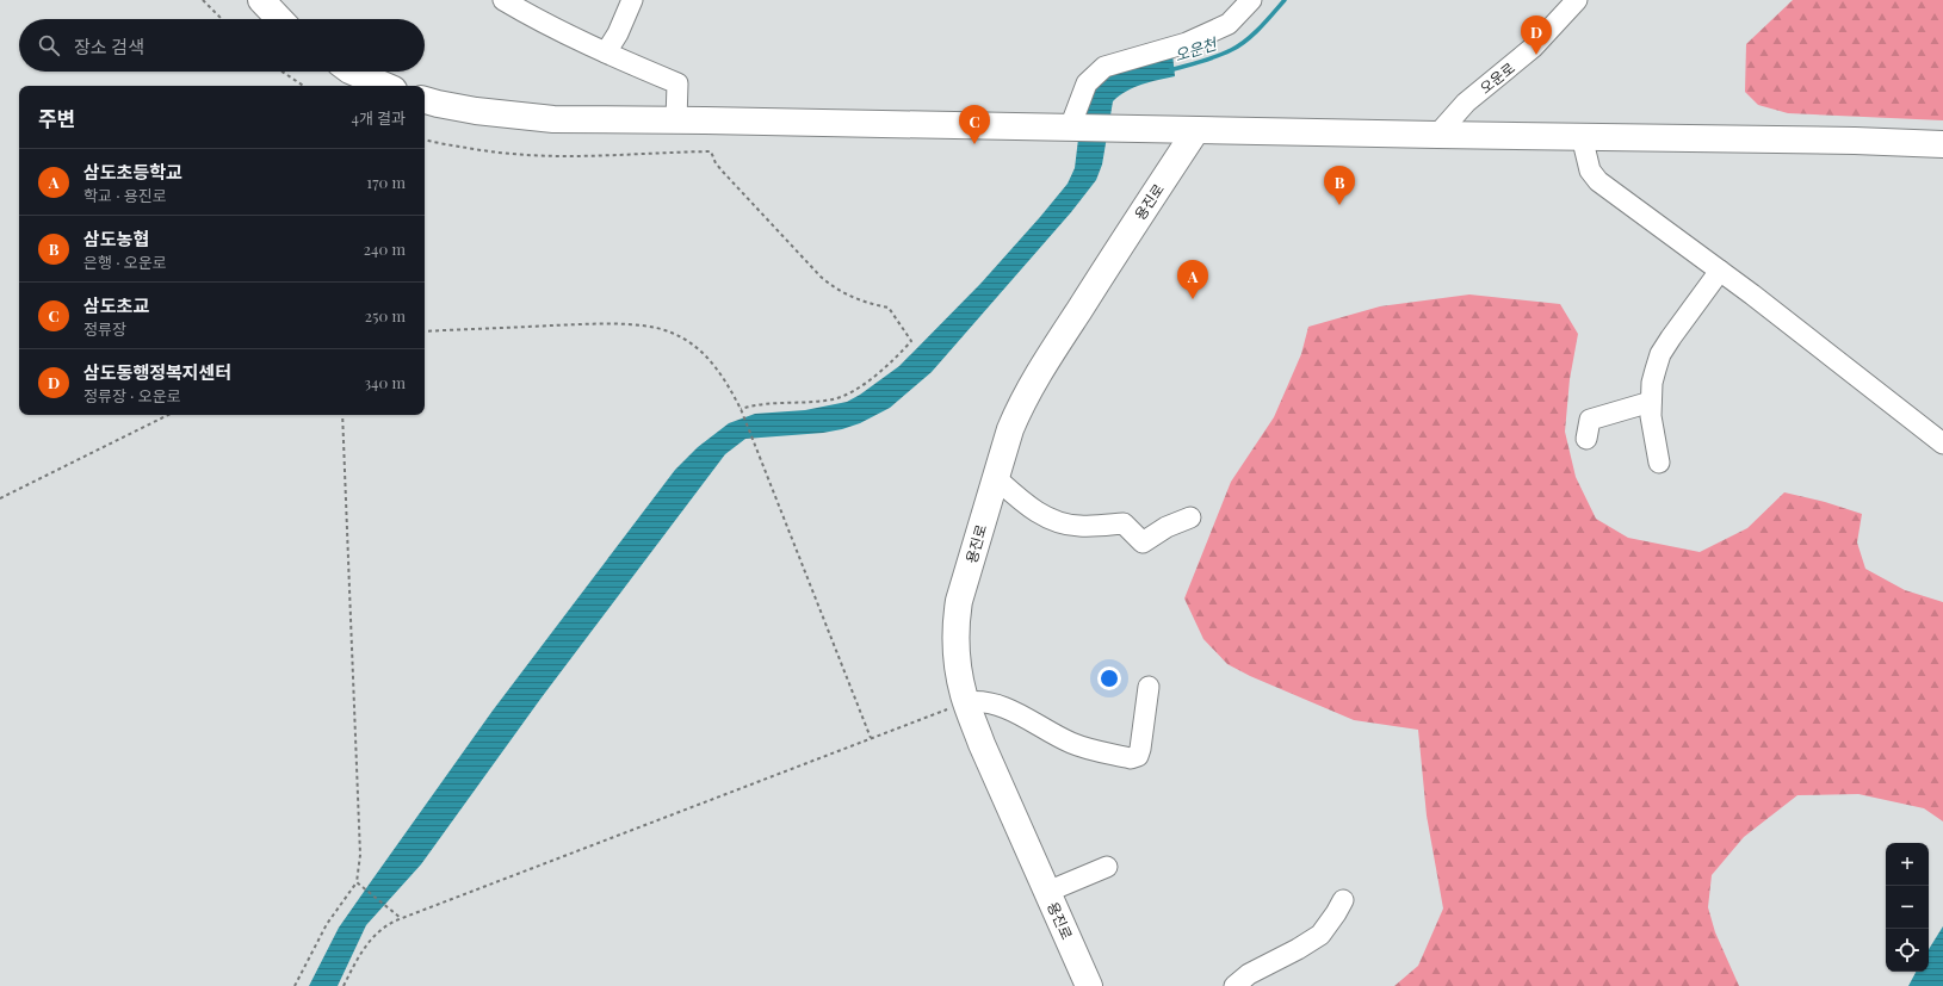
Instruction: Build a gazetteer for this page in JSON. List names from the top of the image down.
{
  "streets": {
    "main road": ["용진로"],
    "street": ["오운로"]
  },
  "water": ["오운천"],
  "page": {
    "pins": [
      "D",
      "C",
      "B",
      "A"
    ],
    "search": "장소 검색",
    "heading": ["주변", "4개 결과"],
    "list": [
      {
        "mark": "A",
        "name": "삼도초등학교",
        "note": "학교 · 용진로",
        "value": "170 m"
      },
      {
        "mark": "B",
        "name": "삼도농협",
        "note": "은행 · 오운로",
        "value": "240 m"
      },
      {
        "mark": "C",
        "name": "삼도초교",
        "note": "정류장",
        "value": "250 m"
      },
      {
        "mark": "D",
        "name": "삼도동행정복지센터",
        "note": "정류장 · 오운로",
        "value": "340 m"
      }
    ],
    "map_buttons": ["+", "−"]
  }
}
